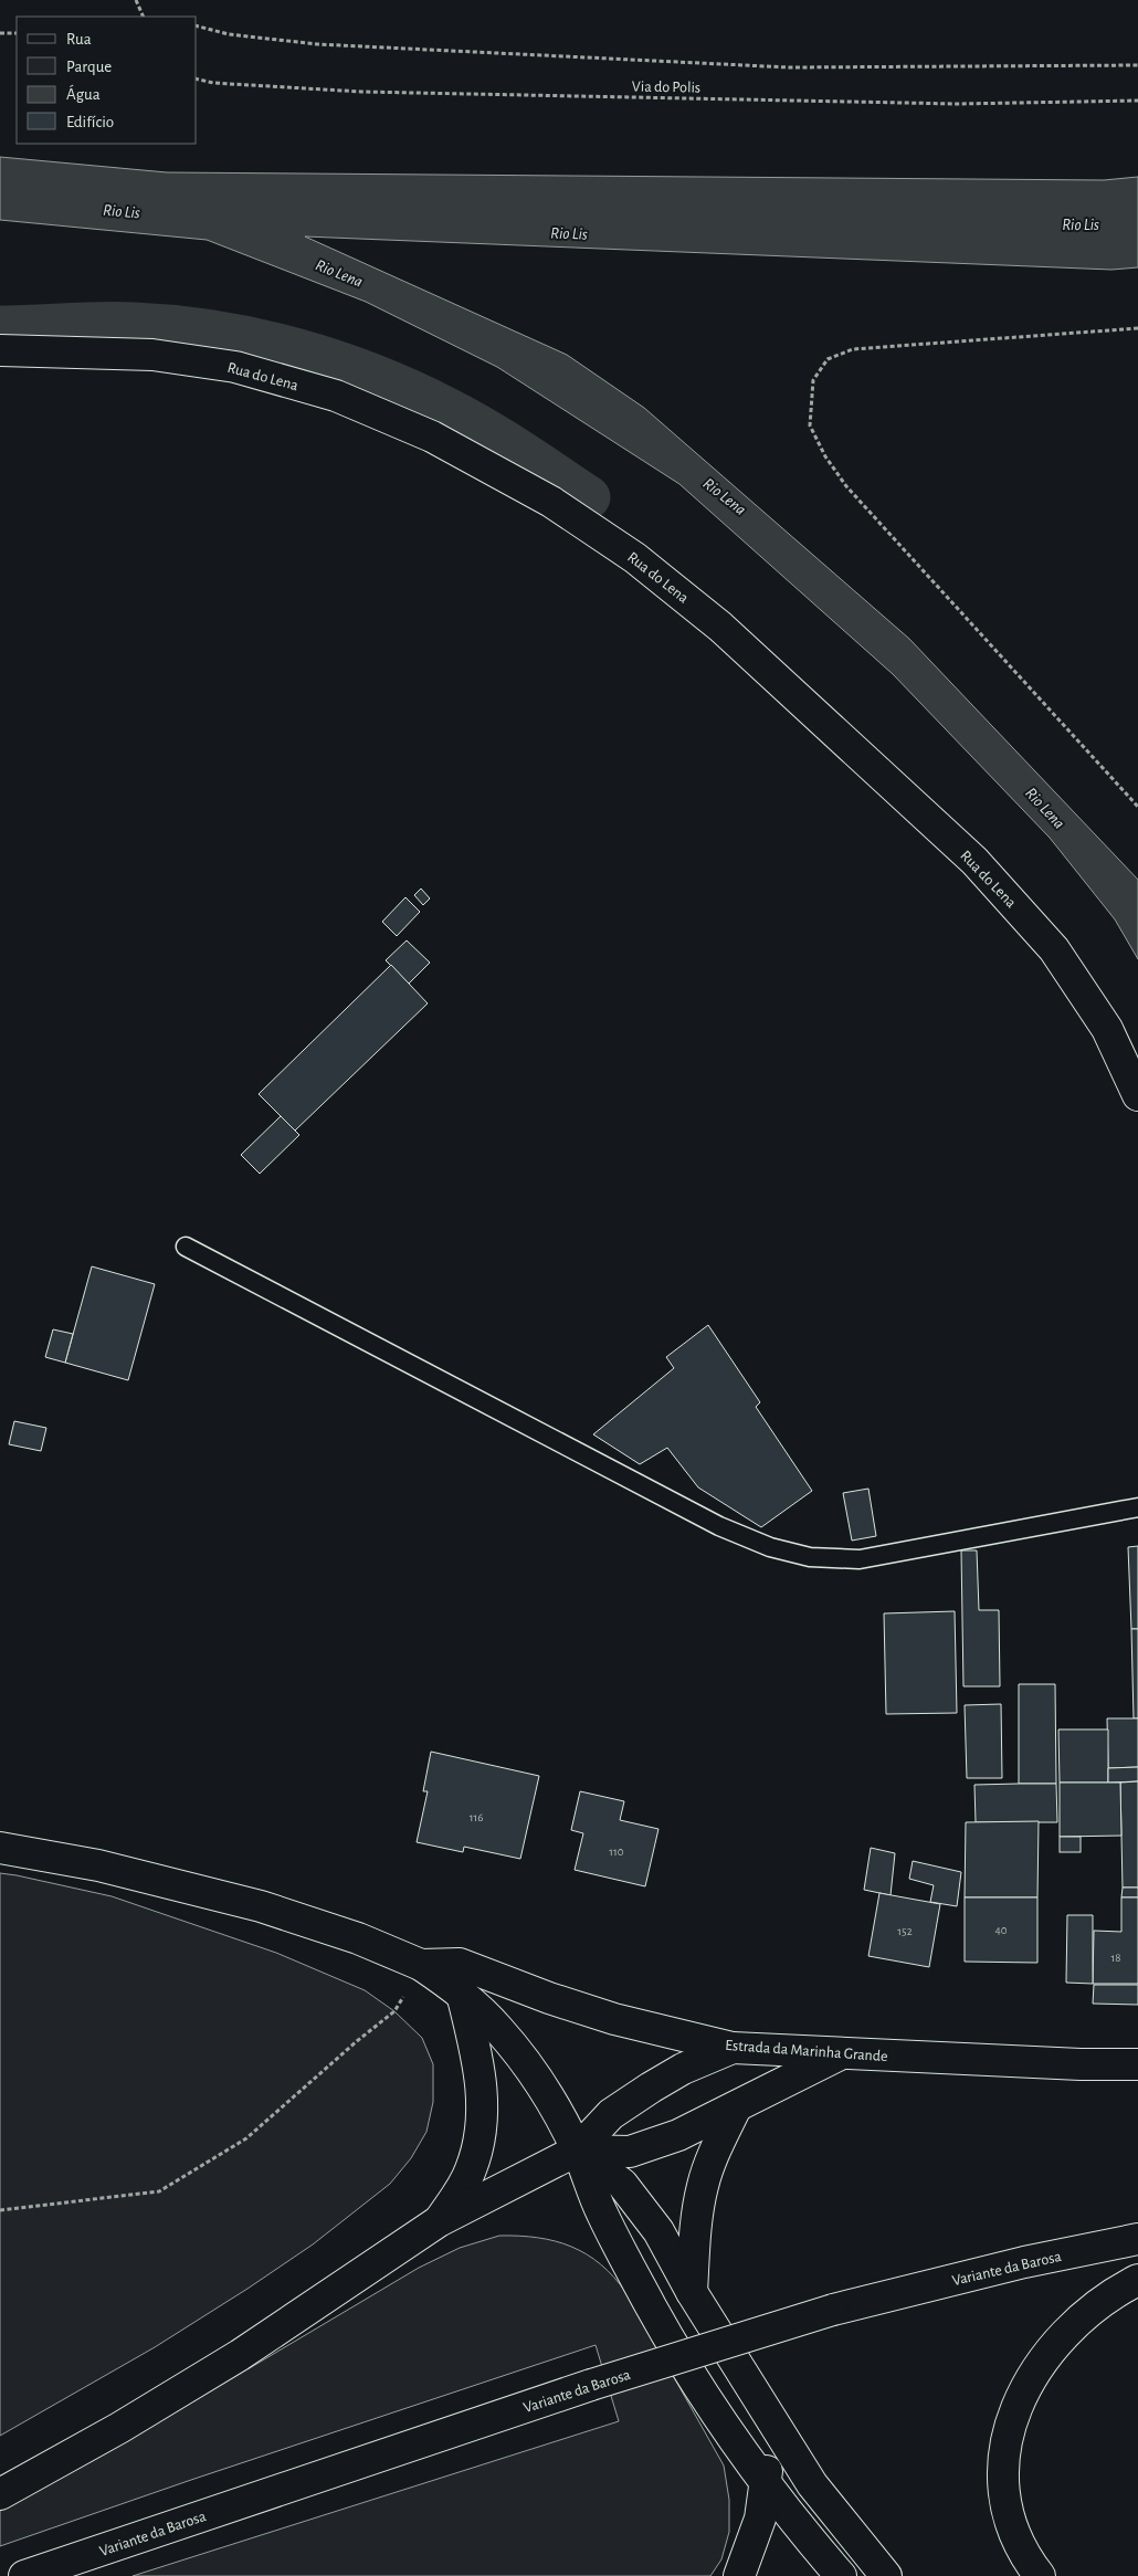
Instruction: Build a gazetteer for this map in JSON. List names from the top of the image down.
{
  "streets": {
    "main road": ["Rua do Lena", "Estrada da Marinha Grande", "Variante da Barosa"],
    "path": ["Via do Polis"]
  },
  "water": ["Rio Lis", "Rio Lena"],
  "house_numbers": [
    "116",
    "110",
    "40",
    "152",
    "18"
  ],
  "legend": [
    "Rua",
    "Parque",
    "Água",
    "Edifício"
  ]
}
